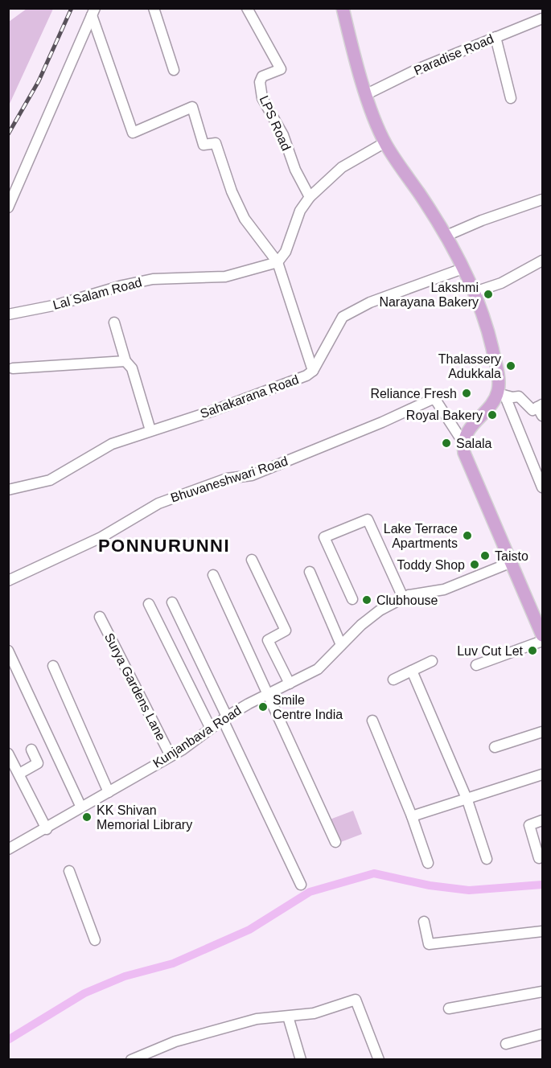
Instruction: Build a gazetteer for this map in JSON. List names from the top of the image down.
{
  "streets": {
    "street": [
      "Paradise Road",
      "LPS Road",
      "Lal Salam Road",
      "Sahakarana Road",
      "Bhuvaneshwari Road",
      "Surya Gardens Lane",
      "Kunjanbava Road"
    ]
  },
  "crossings": [
    ["Surya Gardens Lane", "Kunjanbava Road"]
  ],
  "districts": ["PONNURUNNI"],
  "places": [
    "Lakshmi Narayana Bakery",
    "Thalassery Adukkala",
    "Reliance Fresh",
    "Royal Bakery",
    "Salala",
    "Lake Terrace Apartments",
    "Taisto",
    "Toddy Shop",
    "Clubhouse",
    "Luv Cut Let",
    "Smile Centre India",
    "KK Shivan Memorial Library"
  ]
}
